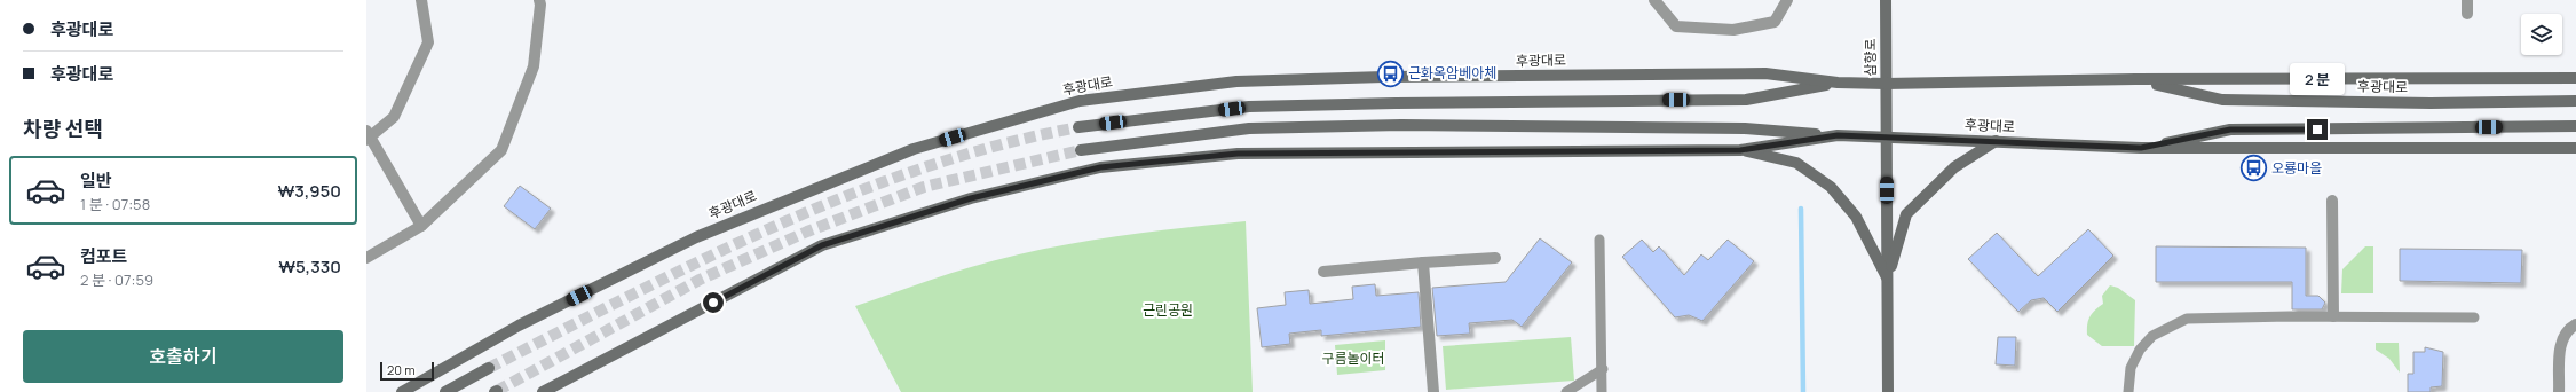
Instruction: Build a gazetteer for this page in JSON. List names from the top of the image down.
{
  "streets": {
    "street": ["삼향로", "후광대로"]
  },
  "crossings": [
    ["삼향로", "후광대로"]
  ],
  "parks": ["근린공원", "구름놀이터"],
  "places": {
    "bus stop": ["근화옥암베아체", "오룡마을"]
  },
  "scale_bar": "20 m",
  "page": {
    "banner": ["후광대로", "후광대로"],
    "bubble": "2 분",
    "heading": "차량 선택",
    "list": [
      {
        "name": "일반",
        "note": "1 분 · 07:58",
        "value": "₩3,950"
      },
      {
        "name": "컴포트",
        "note": "2 분 · 07:59",
        "value": "₩5,330"
      }
    ],
    "buttons": "호출하기",
    "scale": "20 m"
  }
}
